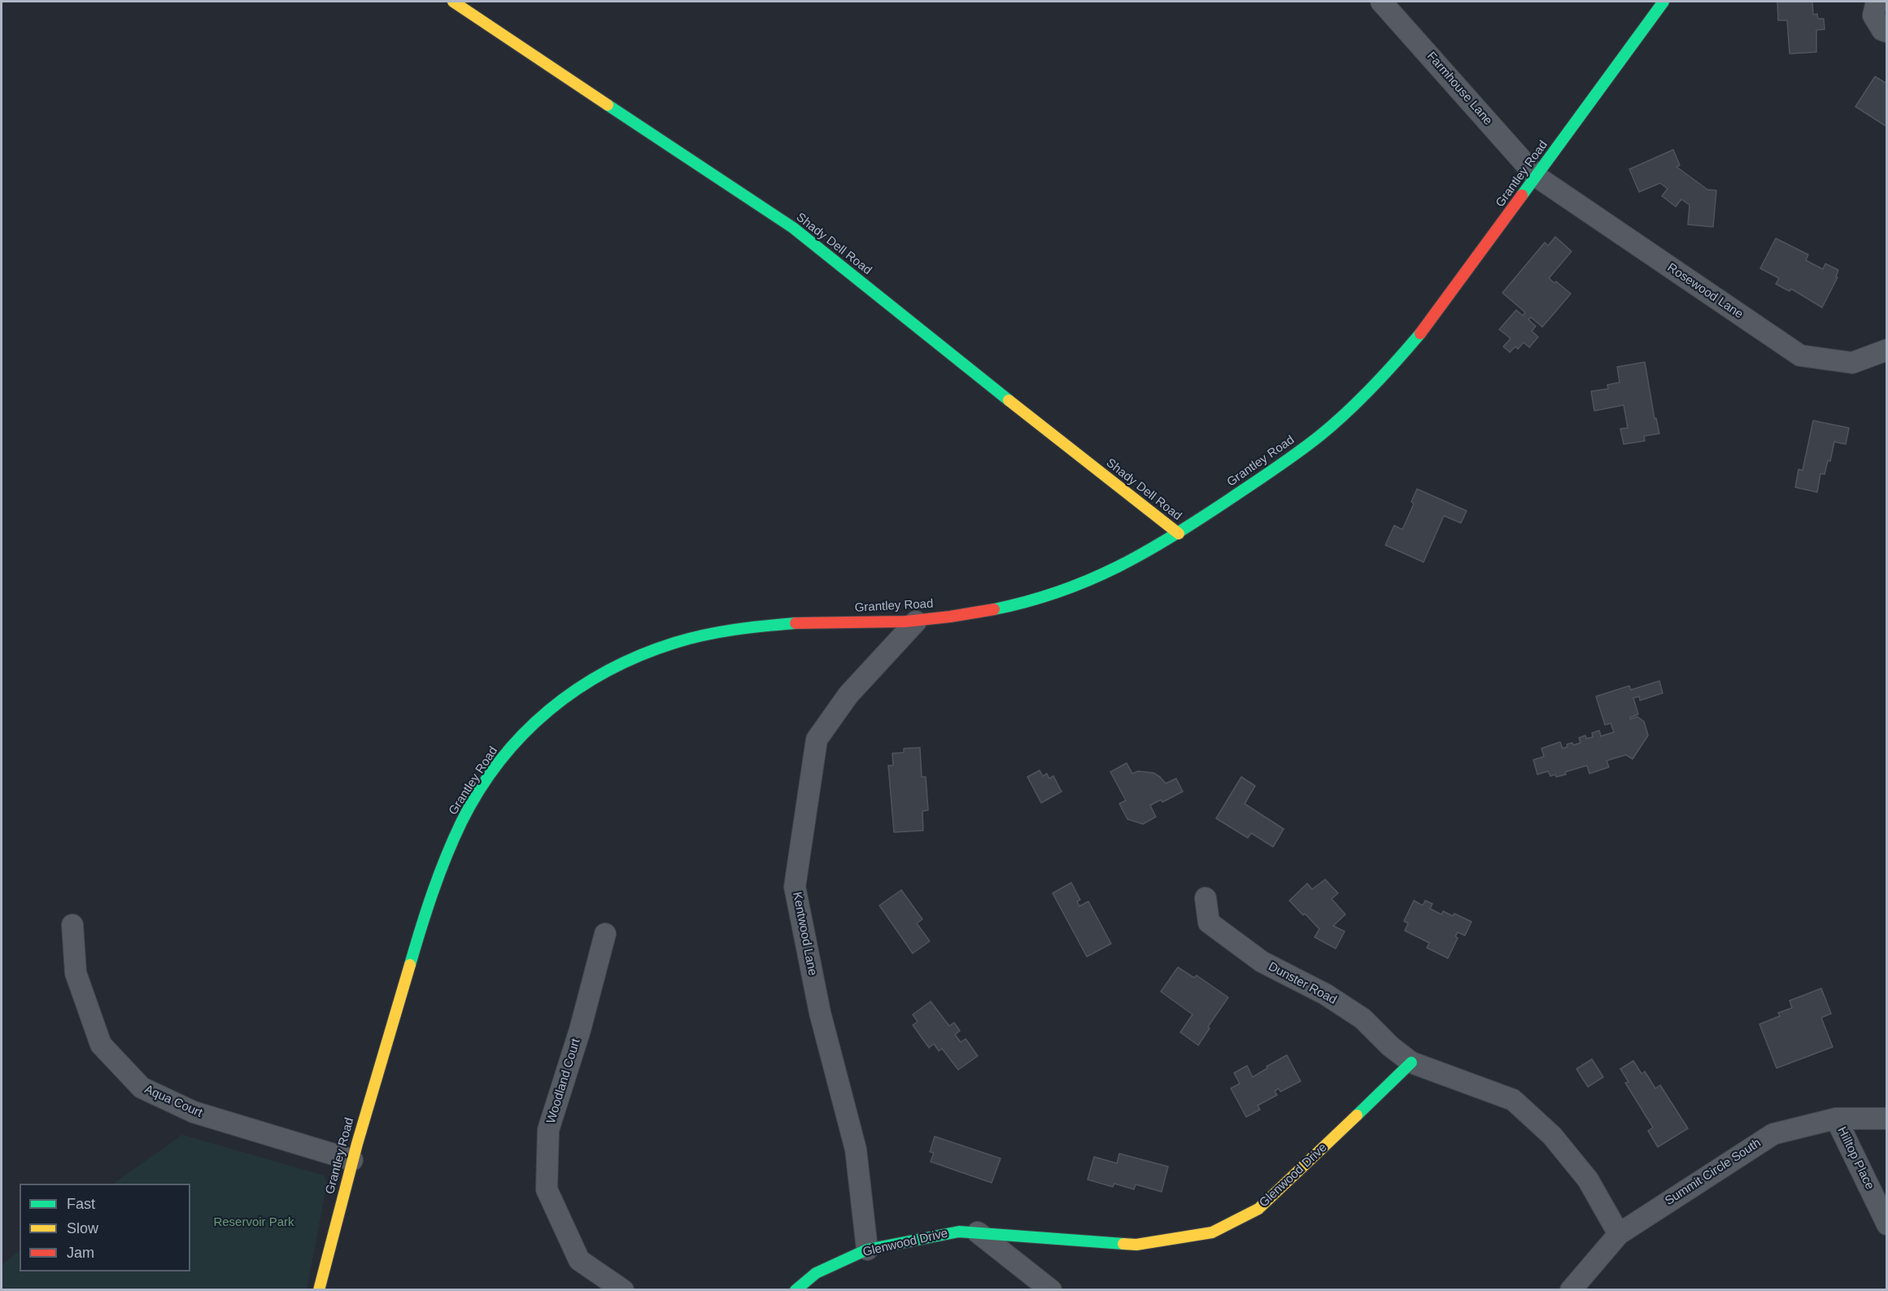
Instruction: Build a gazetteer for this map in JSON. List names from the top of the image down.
{
  "streets": {
    "street": [
      "Farmhouse Lane",
      "Grantley Road",
      "Shady Dell Road",
      "Rosewood Lane",
      "Kentwood Lane",
      "Dunster Road",
      "Woodland Court",
      "Aqua Court",
      "Hilltop Place",
      "Summit Circle South",
      "Glenwood Drive"
    ]
  },
  "crossings": [
    ["Farmhouse Lane", "Grantley Road"],
    ["Farmhouse Lane", "Rosewood Lane"],
    ["Grantley Road", "Shady Dell Road"],
    ["Grantley Road", "Rosewood Lane"],
    ["Grantley Road", "Kentwood Lane"],
    ["Grantley Road", "Aqua Court"],
    ["Kentwood Lane", "Glenwood Drive"],
    ["Dunster Road", "Glenwood Drive"],
    ["Hilltop Place", "Summit Circle South"]
  ],
  "parks": ["Reservoir Park"],
  "legend": ["Fast", "Slow", "Jam"]
}
